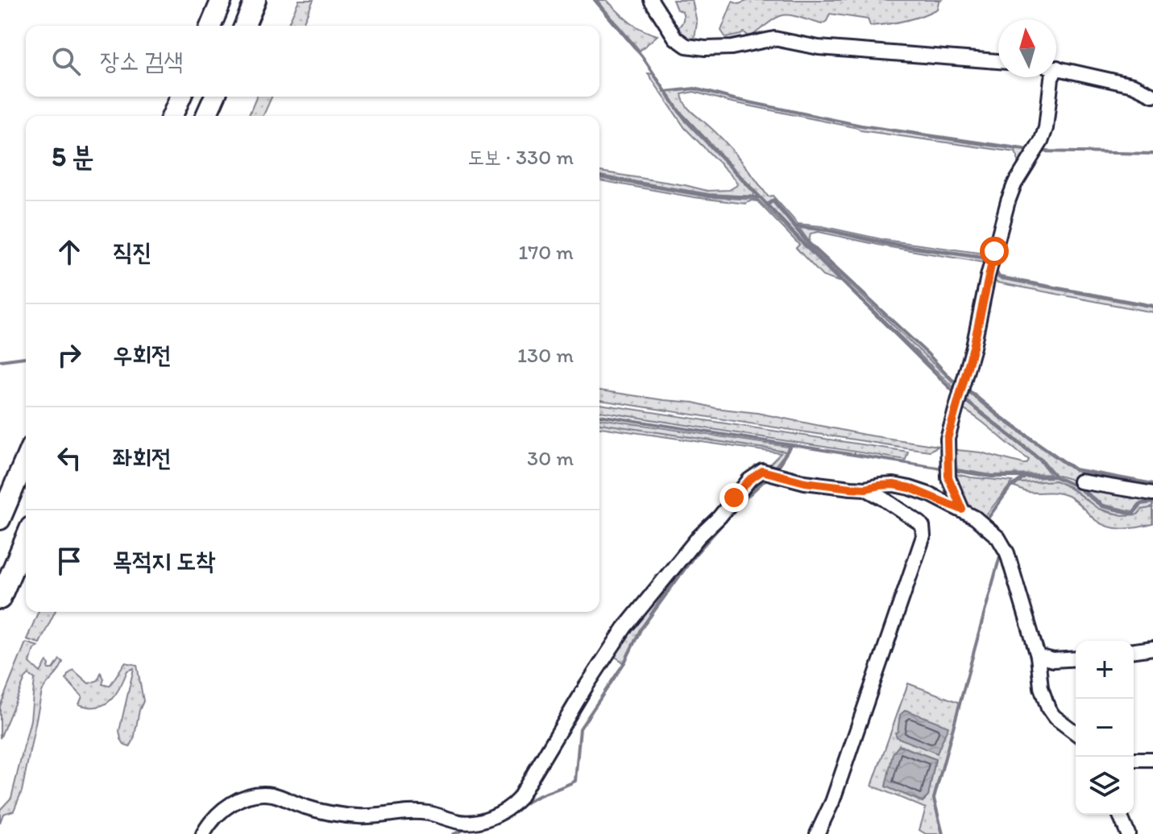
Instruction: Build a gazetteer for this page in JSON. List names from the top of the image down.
{
  "north": "top",
  "page": {
    "search": "장소 검색",
    "heading": ["5 분", "도보 · 330 m"],
    "list": [
      ["직진", "170 m"],
      ["우회전", "130 m"],
      ["좌회전", "30 m"],
      "목적지 도착"
    ],
    "map_buttons": ["+", "−"]
  }
}
